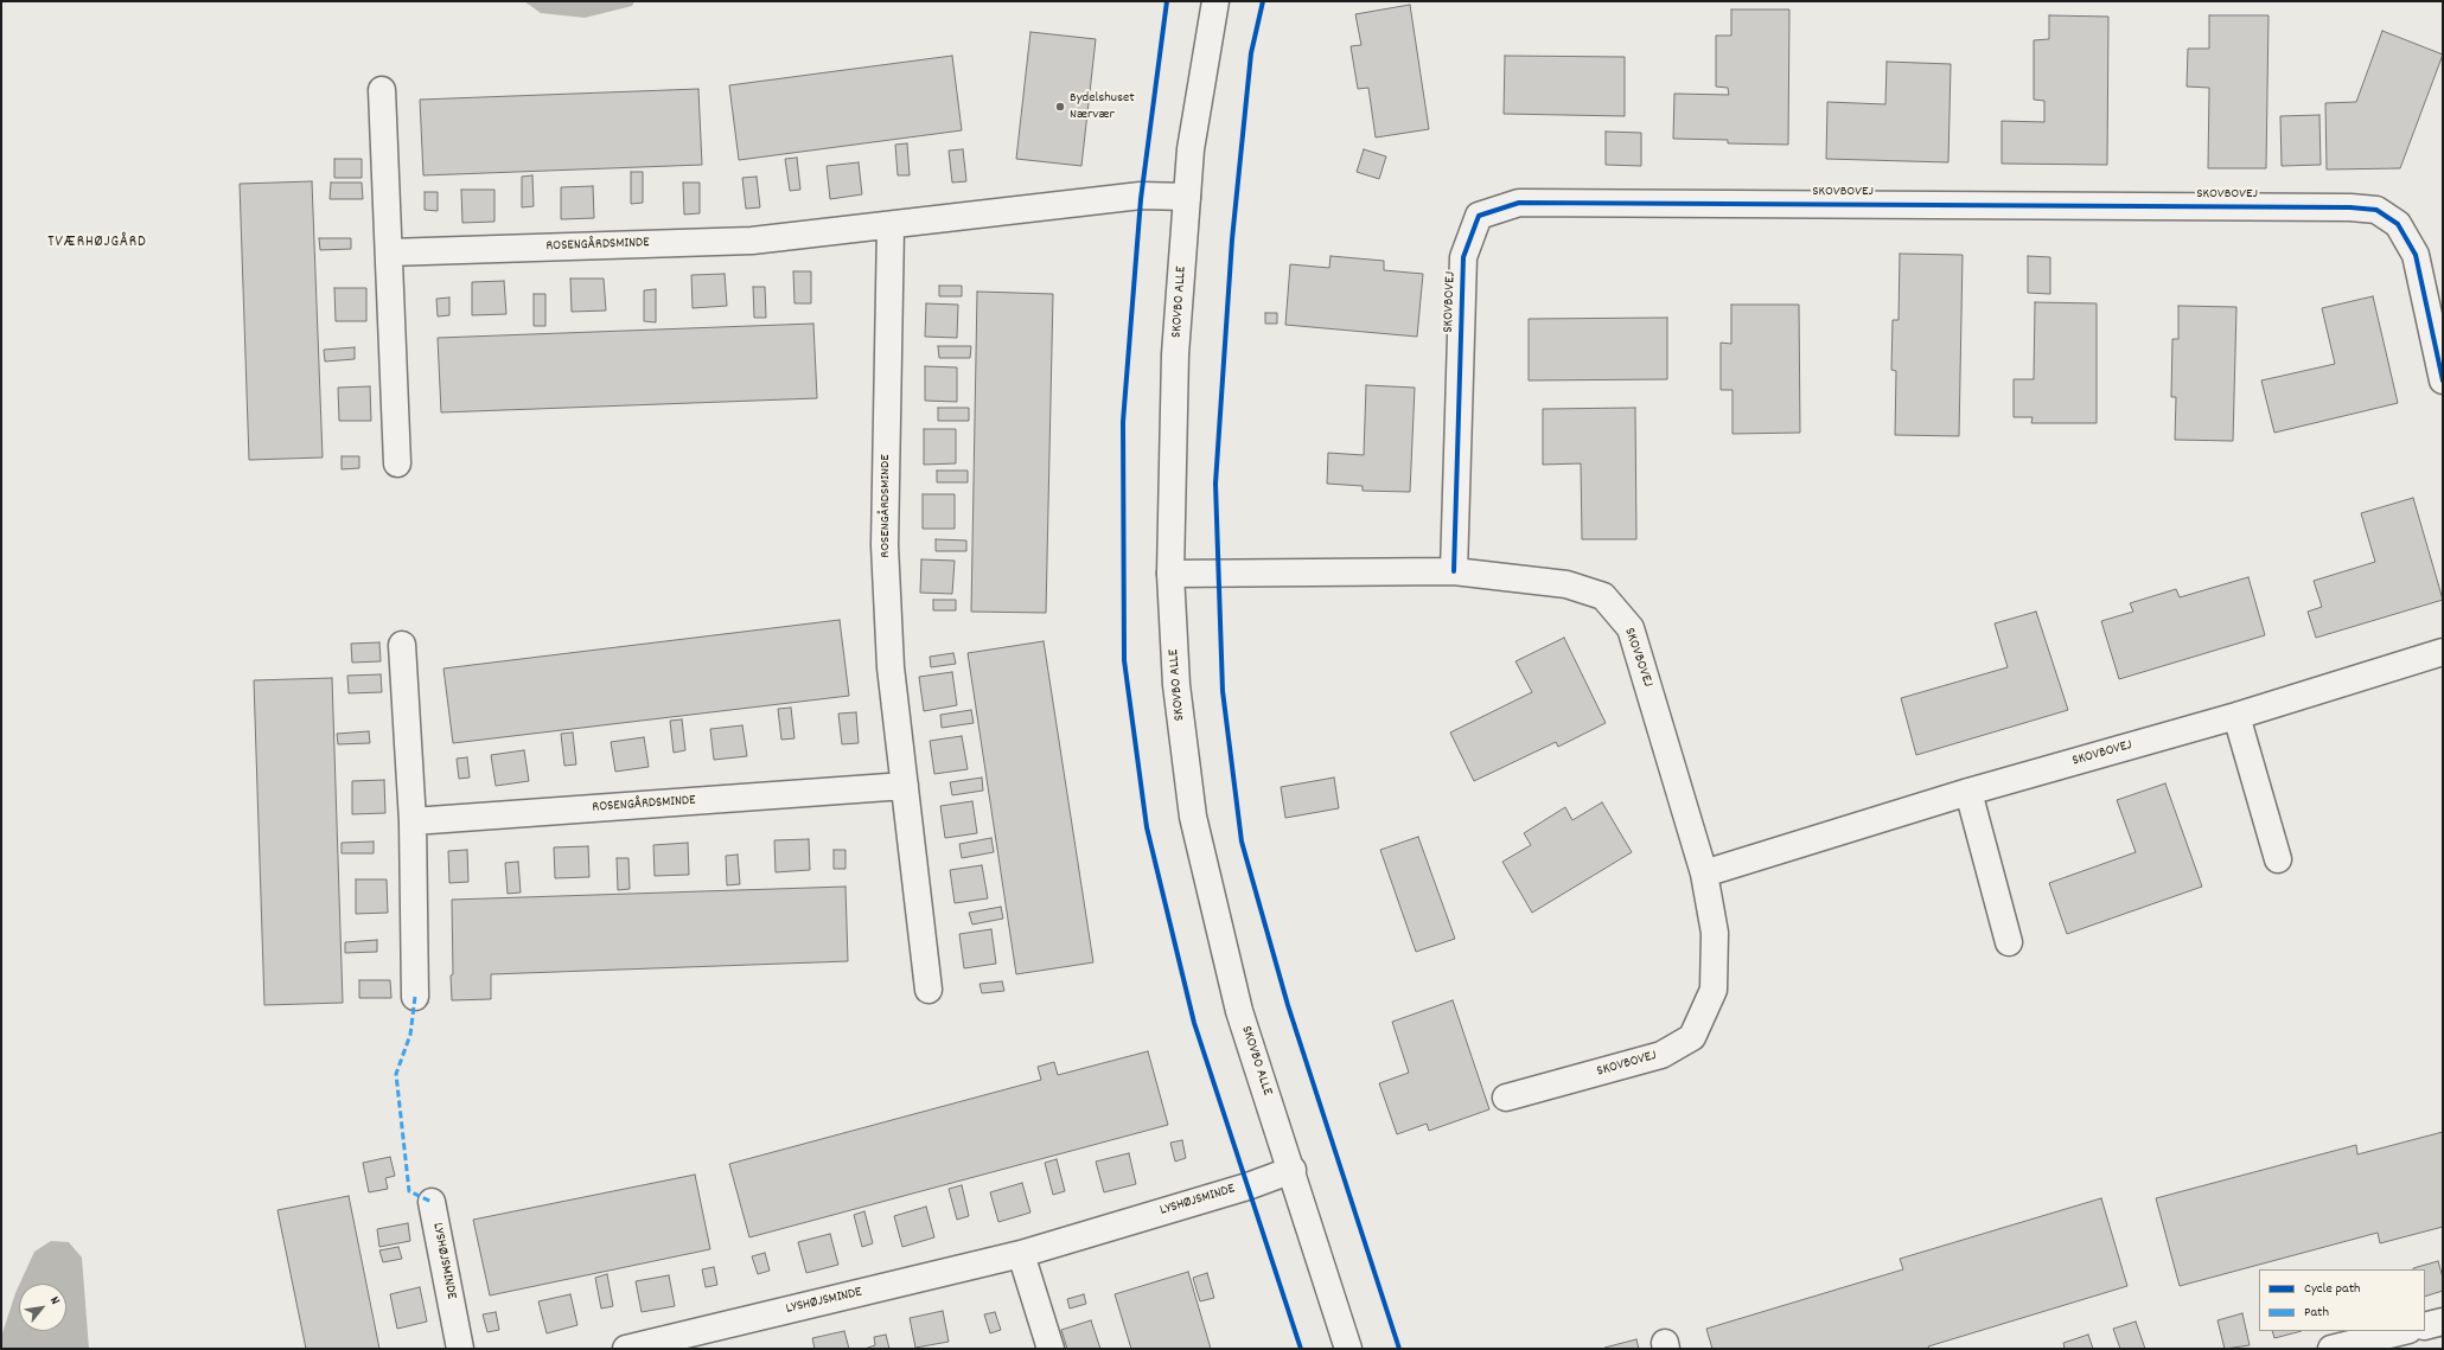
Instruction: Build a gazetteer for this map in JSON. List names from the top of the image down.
{
  "streets": {
    "street": [
      "SKOVBOVEJ",
      "ROSENGÅRDSMINDE",
      "SKOVBO ALLE",
      "LYSHØJSMINDE"
    ]
  },
  "crossings": [
    ["SKOVBOVEJ", "SKOVBO ALLE"],
    ["ROSENGÅRDSMINDE", "SKOVBO ALLE"],
    ["SKOVBO ALLE", "LYSHØJSMINDE"]
  ],
  "districts": ["TVÆRHØJGÅRD"],
  "places": ["Bydelshuset Nærvær"],
  "legend": ["Cycle path", "Path"],
  "north": "top right"
}
